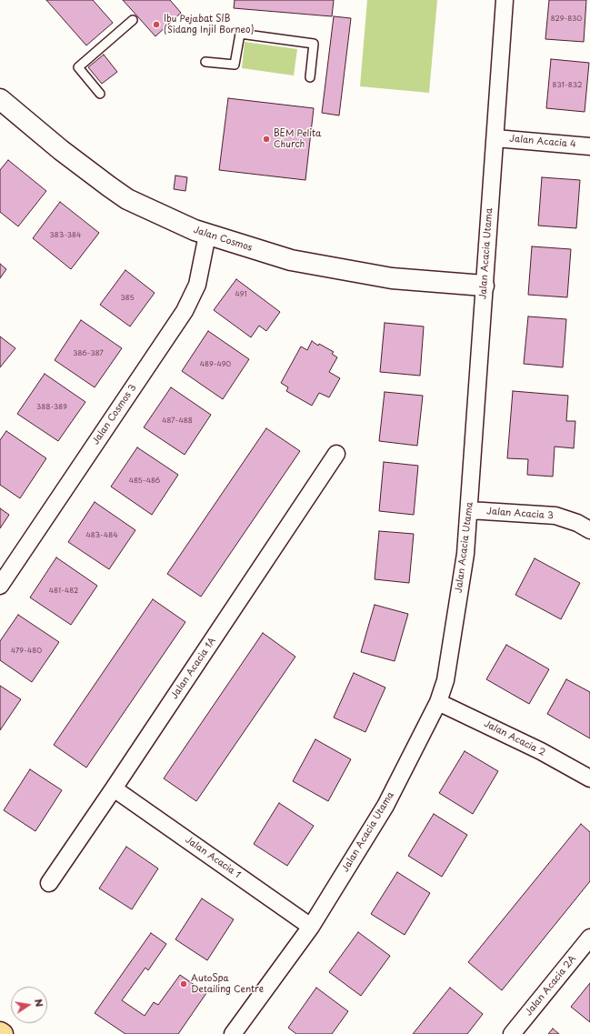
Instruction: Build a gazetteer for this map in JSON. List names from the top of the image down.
{
  "streets": {
    "street": [
      "Jalan Acacia 4",
      "Jalan Cosmos",
      "Jalan Acacia Utama",
      "Jalan Cosmos 3",
      "Jalan Acacia 3",
      "Jalan Acacia 1A",
      "Jalan Acacia 2",
      "Jalan Acacia 1",
      "Jalan Acacia 2A"
    ]
  },
  "crossings": [
    ["Jalan Acacia 4", "Jalan Acacia Utama"],
    ["Jalan Cosmos", "Jalan Acacia Utama"],
    ["Jalan Cosmos", "Jalan Cosmos 3"],
    ["Jalan Acacia Utama", "Jalan Acacia 3"],
    ["Jalan Acacia Utama", "Jalan Acacia 2"],
    ["Jalan Acacia Utama", "Jalan Acacia 1"],
    ["Jalan Acacia 1A", "Jalan Acacia 1"]
  ],
  "places": ["Ibu Pejabat SIB (Sidang Injil Borneo)", "BEM Pelita Church", "AutoSpa Detailing Centre"],
  "house_numbers": [
    "829-830",
    "831-832",
    "383-384",
    "491",
    "385",
    "386-387",
    "489-490",
    "388-389",
    "487-488",
    "485-486",
    "483-484",
    "481-482",
    "479-480"
  ],
  "north": "right"
}
